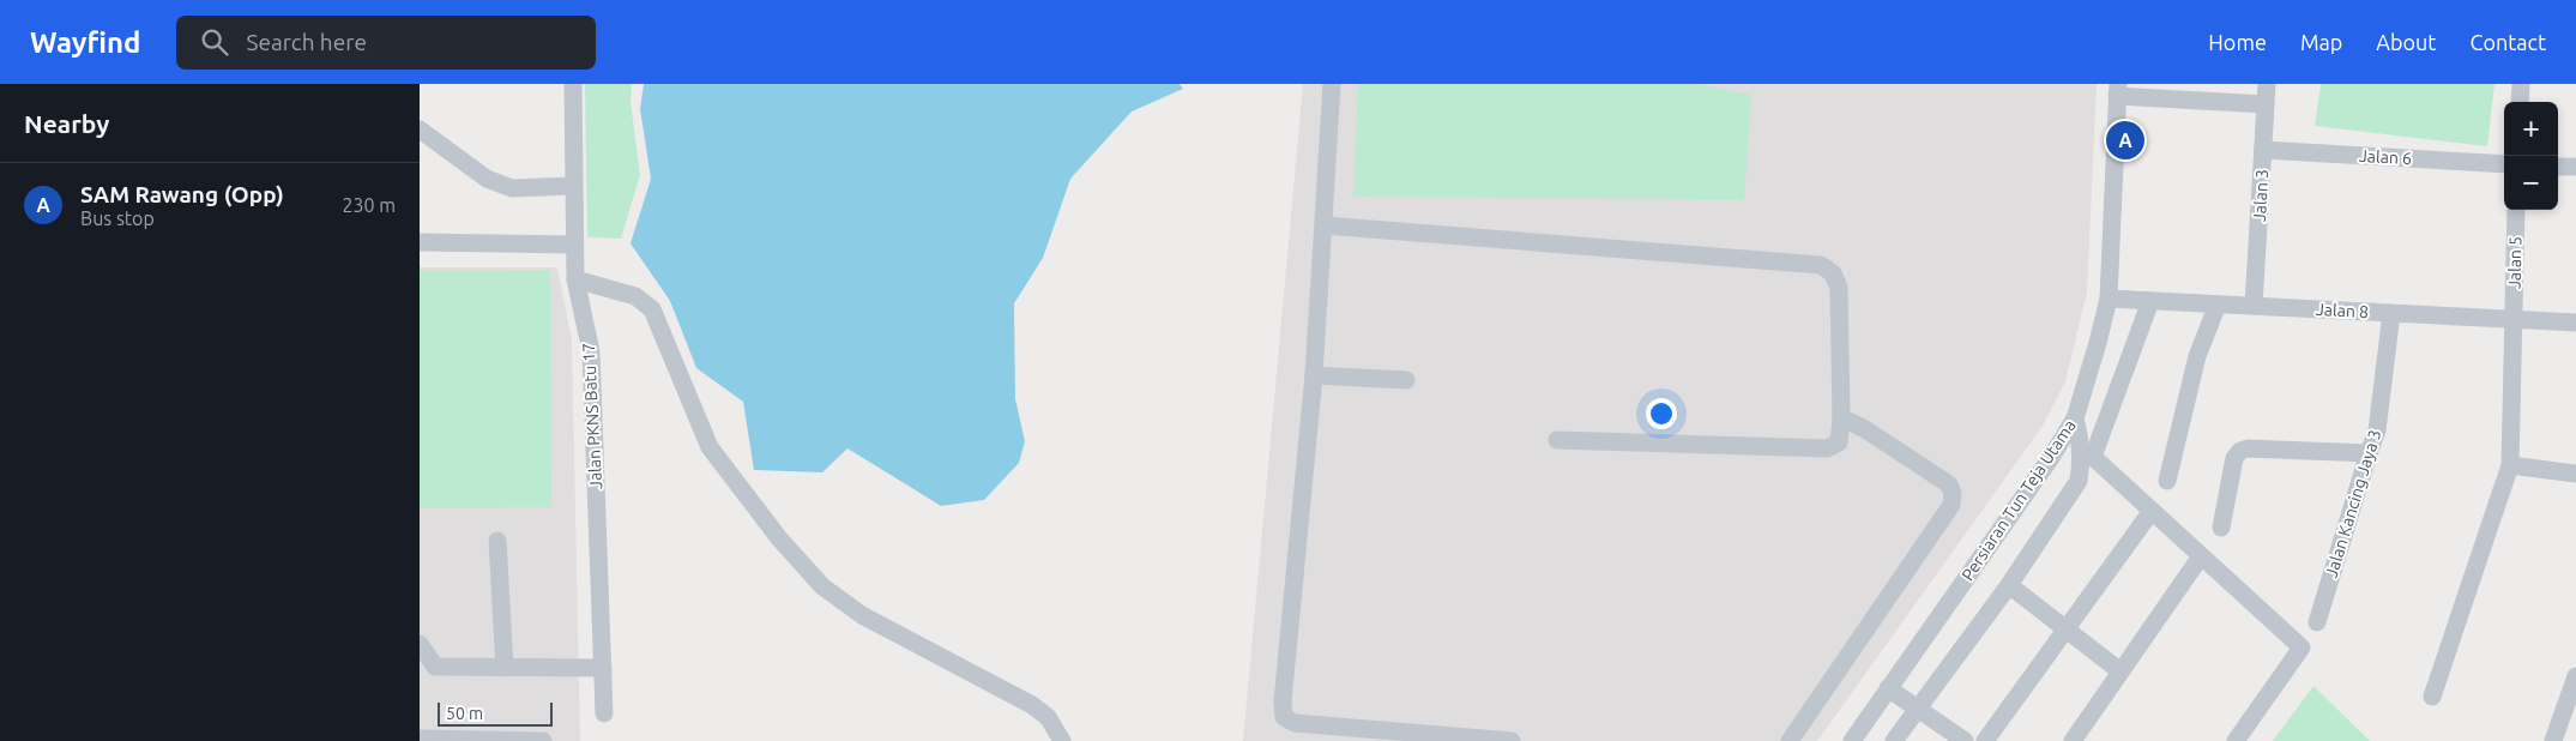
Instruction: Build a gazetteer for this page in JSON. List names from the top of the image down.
{
  "streets": {
    "street": [
      "Jalan 6",
      "Jalan 3",
      "Jalan 5",
      "Jalan 8",
      "Jalan PKNS Batu 17",
      "Persiaran Tun Teja Utama",
      "Jalan Kancing Jaya 3"
    ]
  },
  "crossings": [
    ["Jalan 6", "Jalan 3"],
    ["Jalan 3", "Jalan 8"],
    ["Jalan 5", "Jalan 8"],
    ["Jalan 8", "Persiaran Tun Teja Utama"],
    ["Jalan 8", "Jalan Kancing Jaya 3"]
  ],
  "scale_bar": "50 m",
  "page": {
    "header": "Wayfind",
    "search": "Search here",
    "nav": [
      "Home",
      "Map",
      "About",
      "Contact"
    ],
    "heading": "Nearby",
    "map_buttons": ["+", "−"],
    "pins": "A",
    "list": [
      {
        "mark": "A",
        "name": "SAM Rawang (Opp)",
        "note": "Bus stop",
        "value": "230 m"
      }
    ],
    "scale": "50 m"
  }
}
